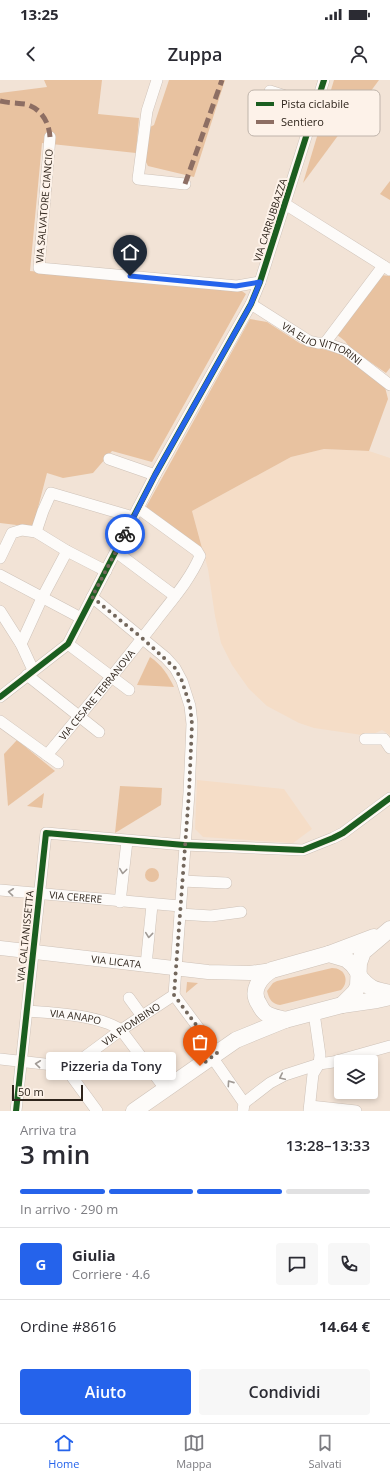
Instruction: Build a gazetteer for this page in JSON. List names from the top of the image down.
{
  "streets": {
    "street": [
      "VIA SALVATORE CIANCIO",
      "VIA CARRUBBAZZA",
      "VIA ELIO VITTORINI",
      "VIA CESARE TERRANOVA",
      "VIA CERERE",
      "VIA CALTANISSETTA",
      "VIA LICATA",
      "VIA ANAPO",
      "VIA PIOMBINO"
    ]
  },
  "crossings": [
    ["VIA SALVATORE CIANCIO", "VIA CARRUBBAZZA"],
    ["VIA CARRUBBAZZA", "VIA ELIO VITTORINI"],
    ["VIA CARRUBBAZZA", "VIA CESARE TERRANOVA"],
    ["VIA CERERE", "VIA CALTANISSETTA"],
    ["VIA CALTANISSETTA", "VIA LICATA"],
    ["VIA CALTANISSETTA", "VIA ANAPO"],
    ["VIA ANAPO", "VIA PIOMBINO"]
  ],
  "places": ["Pizzeria da Tony"],
  "legend": ["Pista ciclabile", "Sentiero"],
  "scale_bar": "50 m",
  "page": {
    "status": "13:25",
    "header": "Zuppa",
    "bubble": "Pizzeria da Tony",
    "scale": "50 m",
    "heading": ["3 min", "Arriva tra", "13:28–13:33"],
    "panel": [
      "Giulia",
      "Corriere · 4.6",
      "Ordine #8616",
      "14.64 €"
    ],
    "bar": "In arrivo · 290 m",
    "round": "G",
    "buttons": ["Aiuto", "Condividi"],
    "tabs": ["Home", "Mappa", "Salvati"]
  }
}
